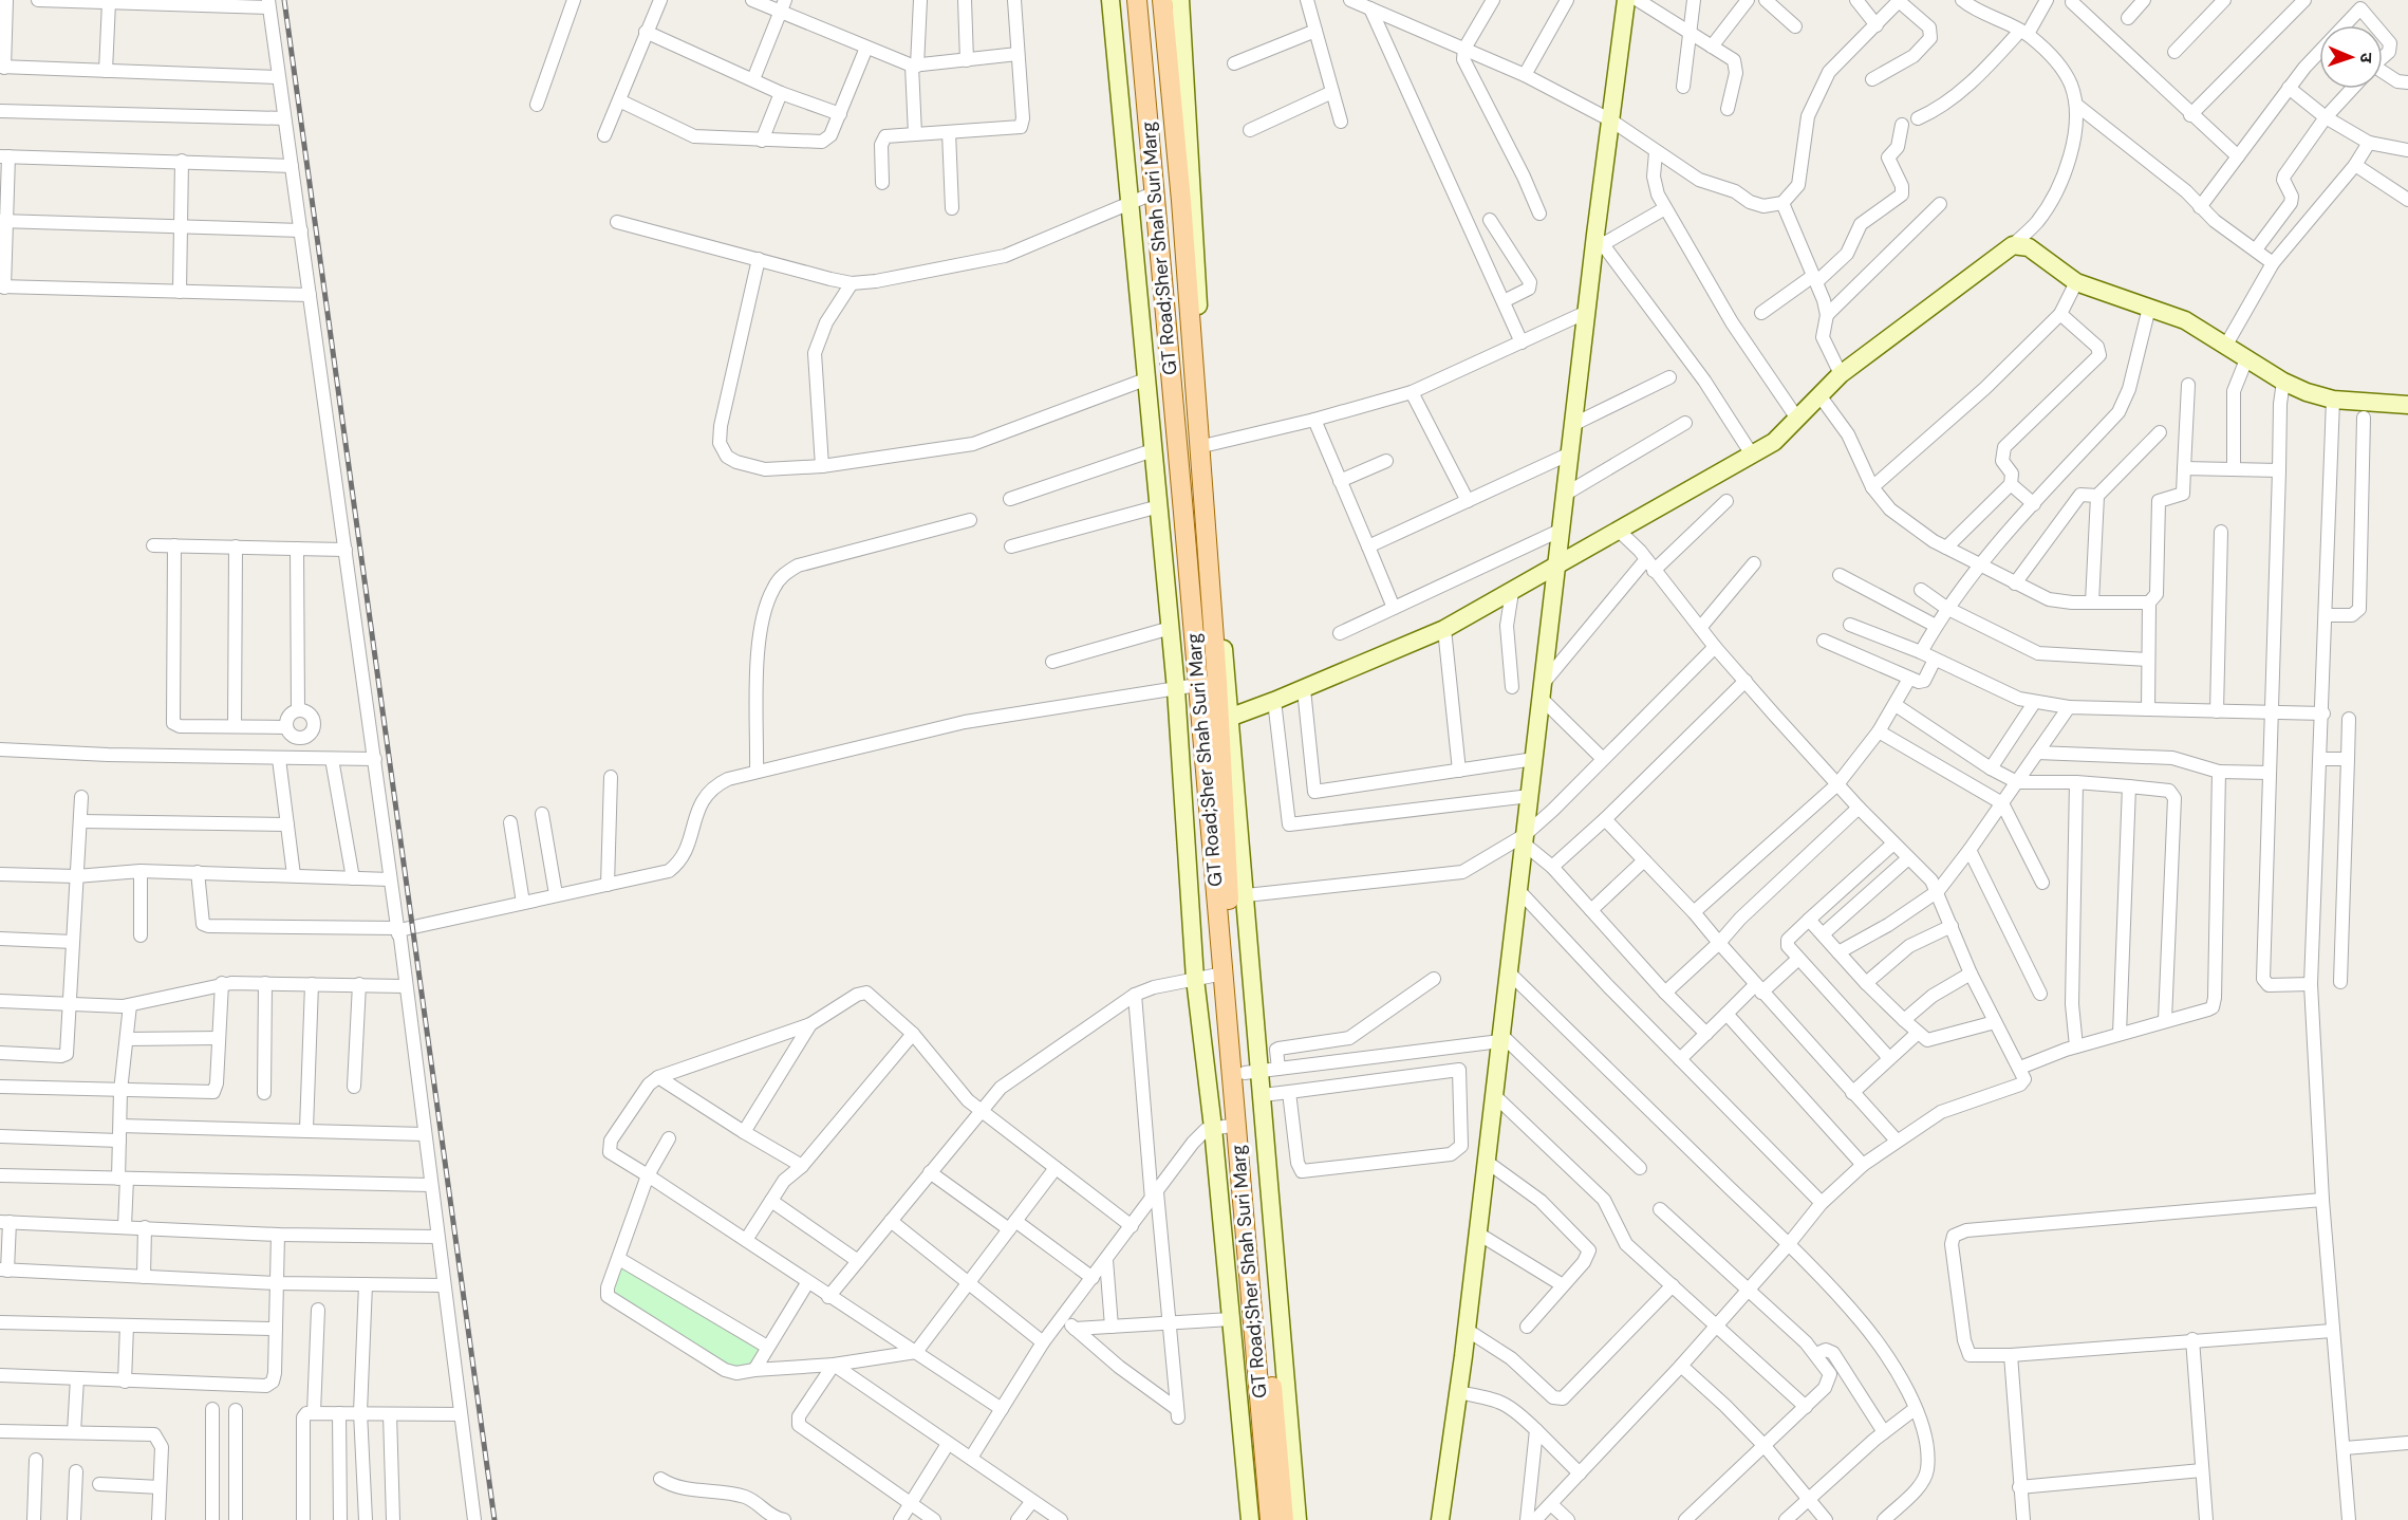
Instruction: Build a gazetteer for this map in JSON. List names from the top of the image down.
{
  "streets": {
    "main road": ["GT Road;Sher Shah Suri Marg"]
  },
  "north": "right"
}
